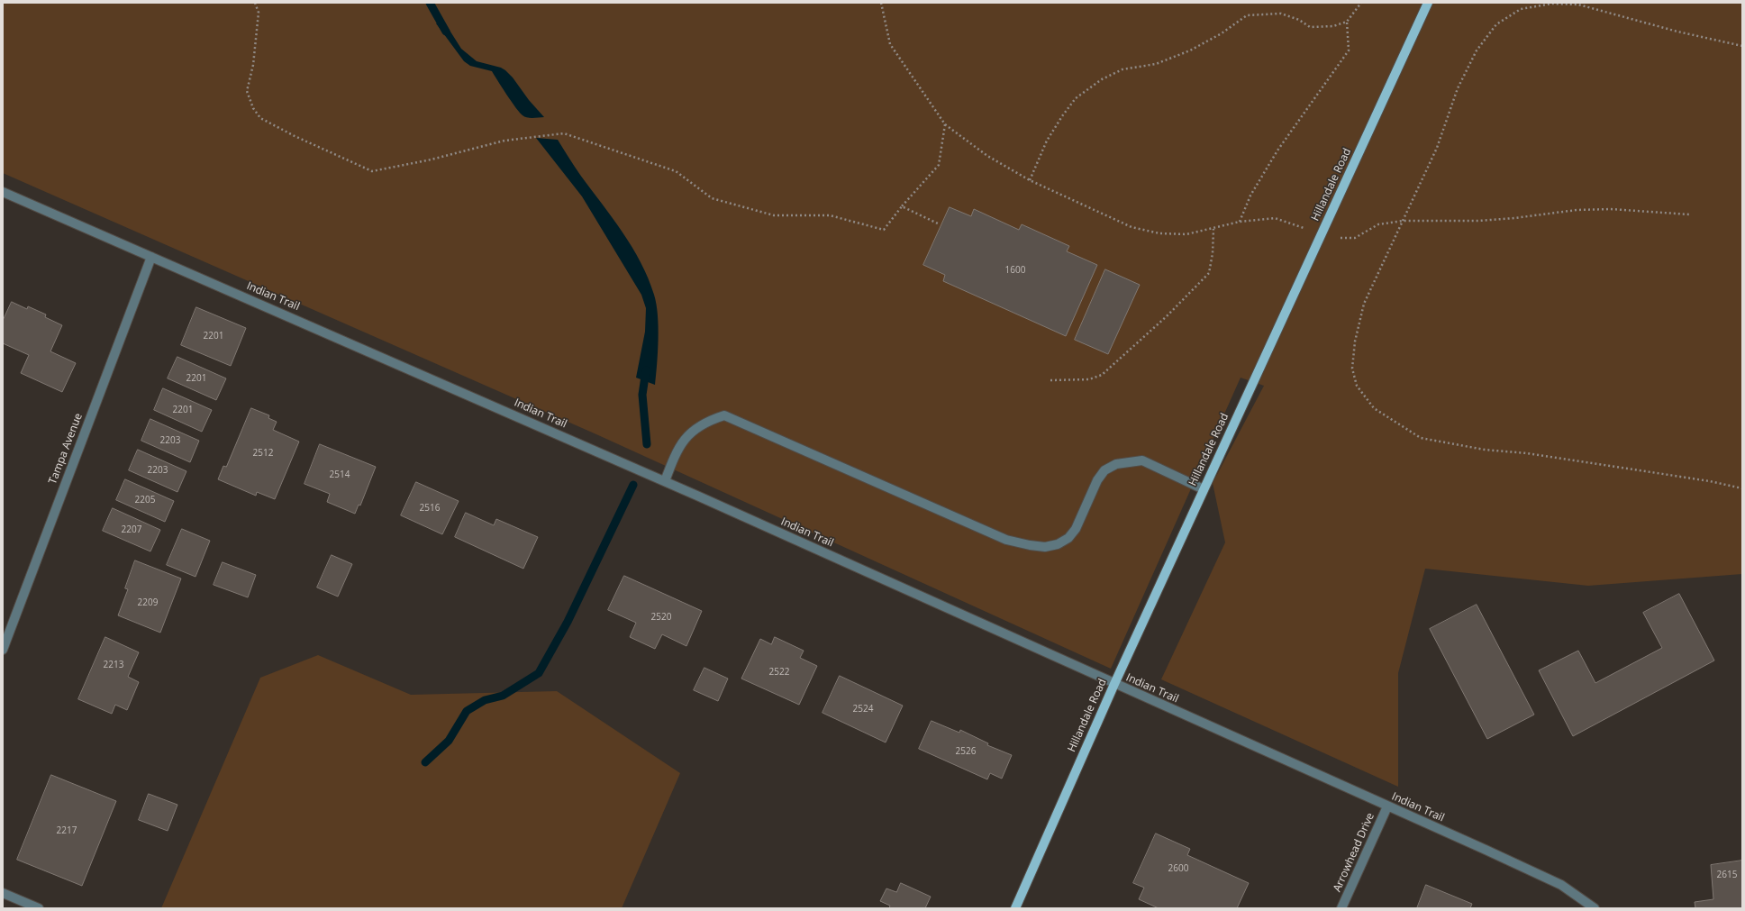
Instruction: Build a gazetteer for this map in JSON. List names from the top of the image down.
{
  "streets": {
    "main road": ["Hillandale Road"],
    "street": ["Indian Trail", "Tampa Avenue", "Arrowhead Drive"]
  },
  "crossings": [
    ["Hillandale Road", "Indian Trail"],
    ["Indian Trail", "Tampa Avenue"],
    ["Indian Trail", "Arrowhead Drive"]
  ],
  "house_numbers": [
    "1600",
    "2201",
    "2201",
    "2201",
    "2203",
    "2512",
    "2203",
    "2514",
    "2205",
    "2516",
    "2207",
    "2209",
    "2520",
    "2213",
    "2522",
    "2524",
    "2526",
    "2217",
    "2600",
    "2615"
  ]
}
